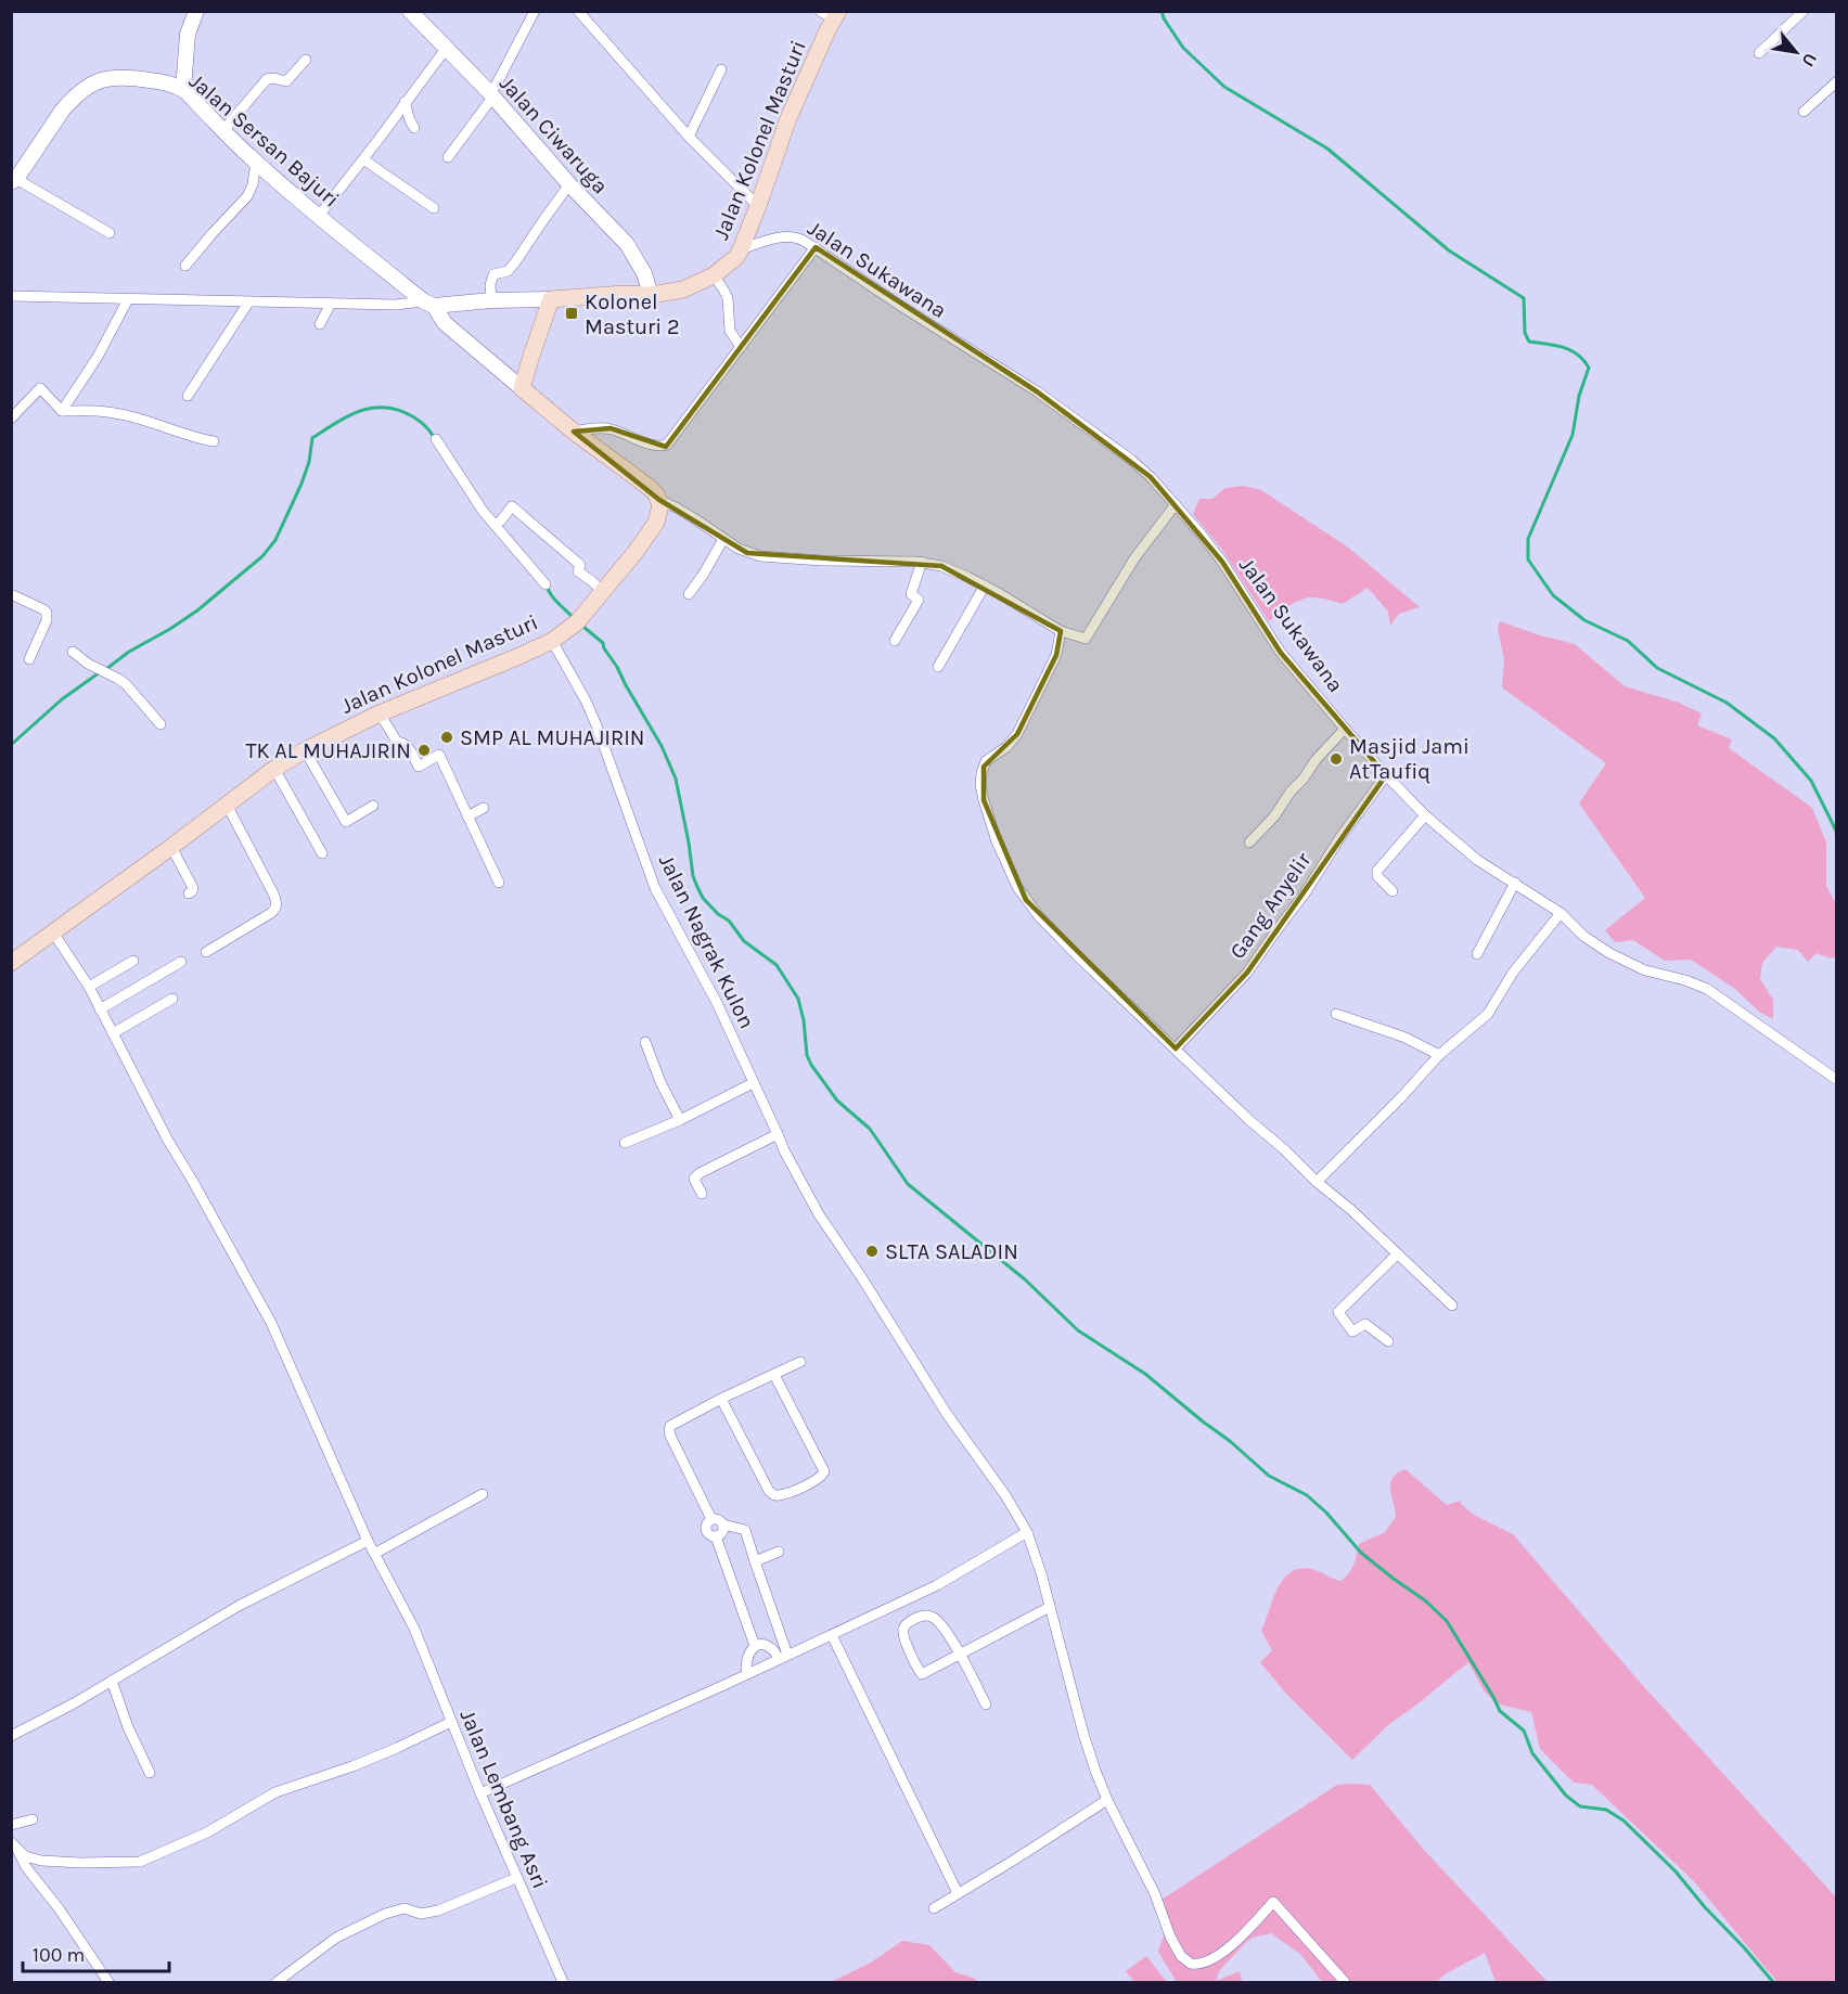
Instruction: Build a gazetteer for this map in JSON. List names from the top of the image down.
{
  "streets": {
    "main road": ["Jalan Ciwaruga", "Jalan Sersan Bajuri", "Jalan Kolonel Masturi"],
    "street": [
      "Jalan Sukawana",
      "Gang Anyelir",
      "Jalan Nagrak Kulon",
      "Jalan Lembang Asri"
    ]
  },
  "crossings": [
    ["Jalan Ciwaruga", "Jalan Kolonel Masturi"],
    ["Jalan Kolonel Masturi", "Jalan Sukawana"],
    ["Jalan Kolonel Masturi", "Jalan Nagrak Kulon"],
    ["Jalan Kolonel Masturi", "Jalan Lembang Asri"],
    ["Jalan Sukawana", "Gang Anyelir"]
  ],
  "places": {
    "transit": ["Kolonel Masturi 2"],
    "other": [
      "SMP AL MUHAJIRIN",
      "TK AL MUHAJIRIN",
      "Masjid Jami AtTaufiq",
      "SLTA SALADIN"
    ]
  },
  "scale_bar": "100 m",
  "north": "bottom right"
}
